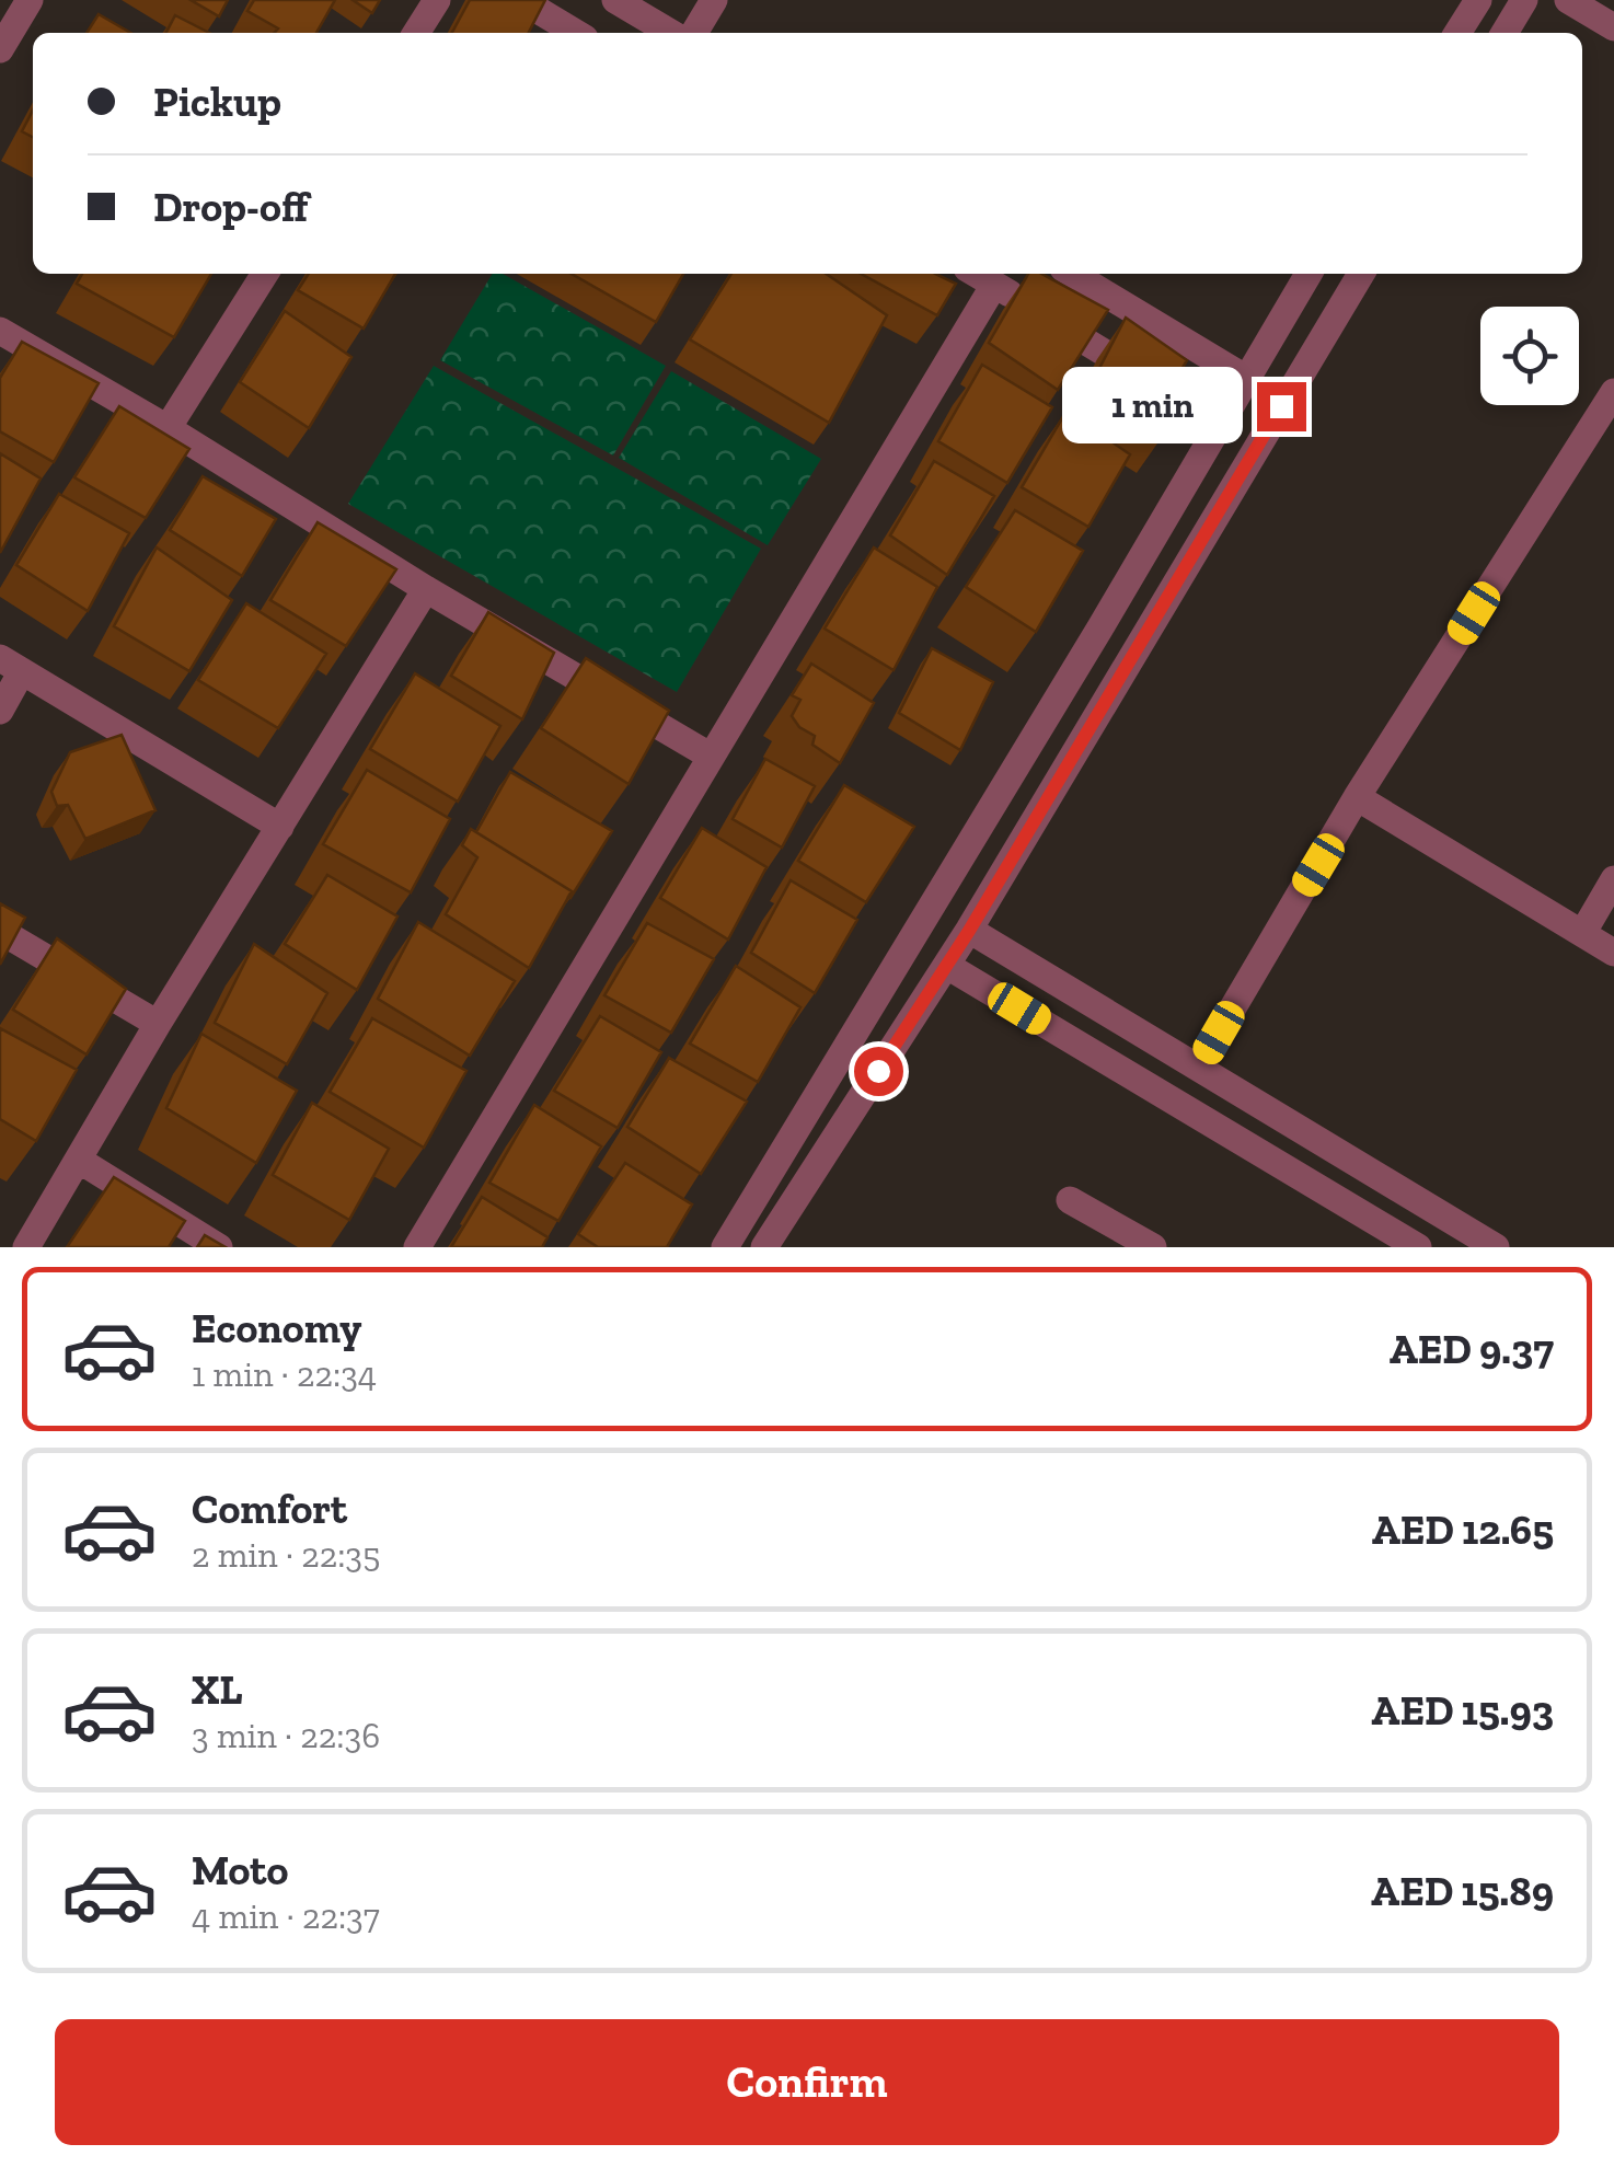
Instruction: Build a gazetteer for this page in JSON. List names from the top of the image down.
{
  "page": {
    "banner": ["Pickup", "Drop-off"],
    "bubble": "1 min",
    "list": [
      {
        "name": "Economy",
        "note": "1 min · 22:34",
        "value": "AED 9.37"
      },
      {
        "name": "Comfort",
        "note": "2 min · 22:35",
        "value": "AED 12.65"
      },
      {
        "name": "XL",
        "note": "3 min · 22:36",
        "value": "AED 15.93"
      },
      {
        "name": "Moto",
        "note": "4 min · 22:37",
        "value": "AED 15.89"
      }
    ],
    "buttons": "Confirm"
  }
}
